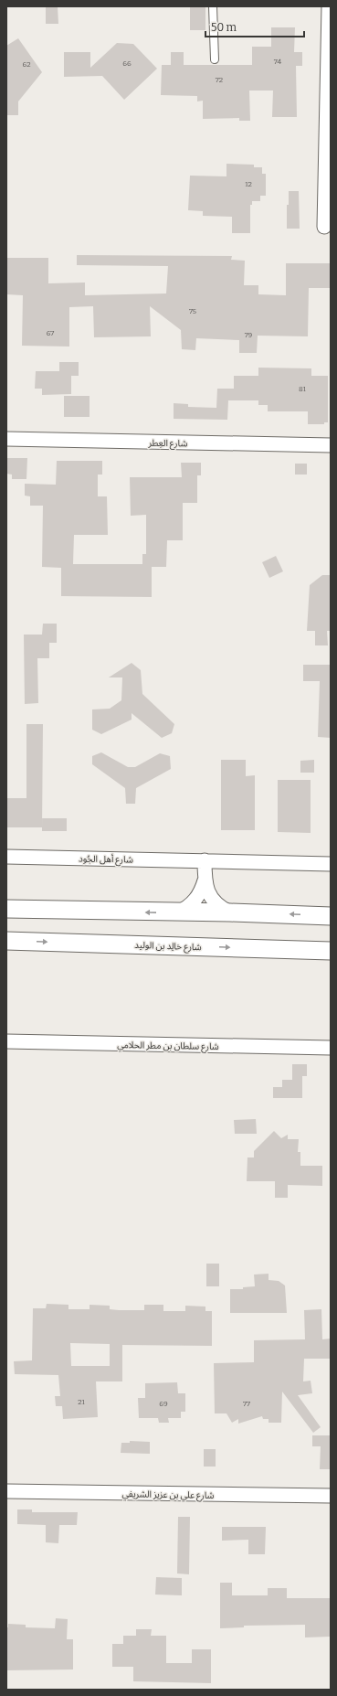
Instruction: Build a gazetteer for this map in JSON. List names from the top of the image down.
{
  "streets": {
    "street": [
      "شارع العِطر",
      "شارع أهل الجُود",
      "شارع خالِد بن الوليد",
      "شارع سلطان بن مطر الحلامي",
      "شارع علي بن عزيز الشريفي"
    ]
  },
  "house_numbers": [
    "74",
    "66",
    "62",
    "72",
    "12",
    "75",
    "67",
    "79",
    "81",
    "21",
    "69",
    "77"
  ],
  "scale_bar": "50 m"
}
